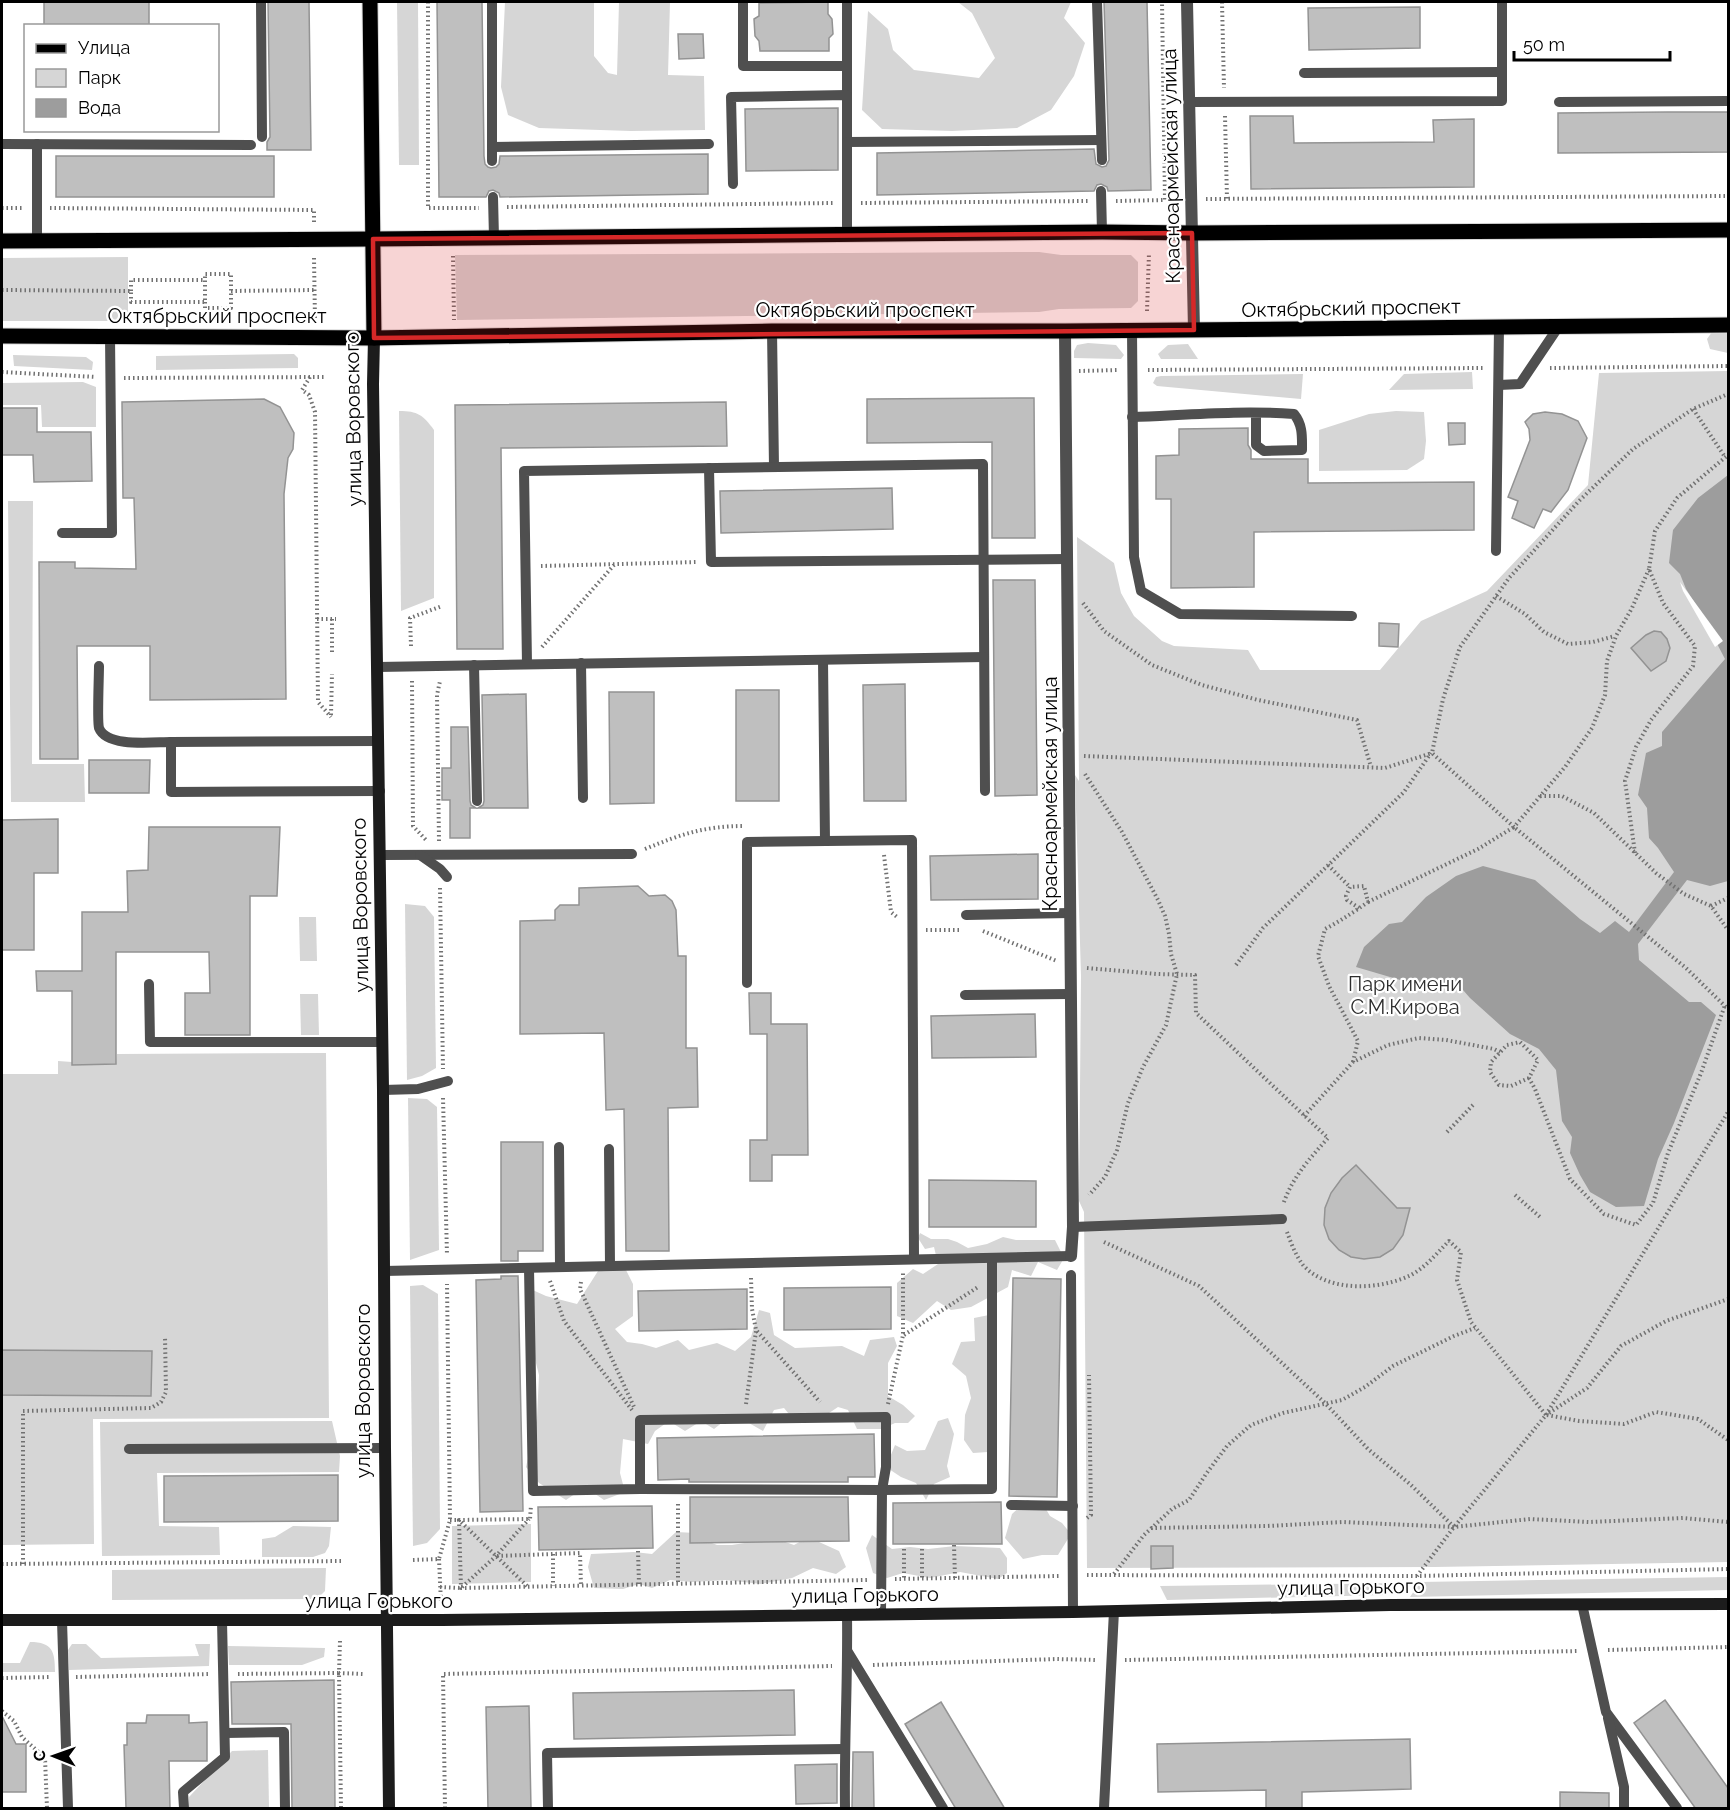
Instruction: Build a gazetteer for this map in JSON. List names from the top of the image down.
{
  "streets": {
    "main road": ["Октябрьский проспект", "улица Воровского"],
    "street": ["Красноармейская улица", "улица Горького"]
  },
  "crossings": [
    ["Красноармейская улица", "Октябрьский проспект"],
    ["Октябрьский проспект", "улица Воровского"],
    ["улица Воровского", "улица Горького"]
  ],
  "parks": ["Парк имени С.М.Кирова"],
  "legend": ["Улица", "Парк", "Вода"],
  "scale_bar": "50 m",
  "north": "left"
}
